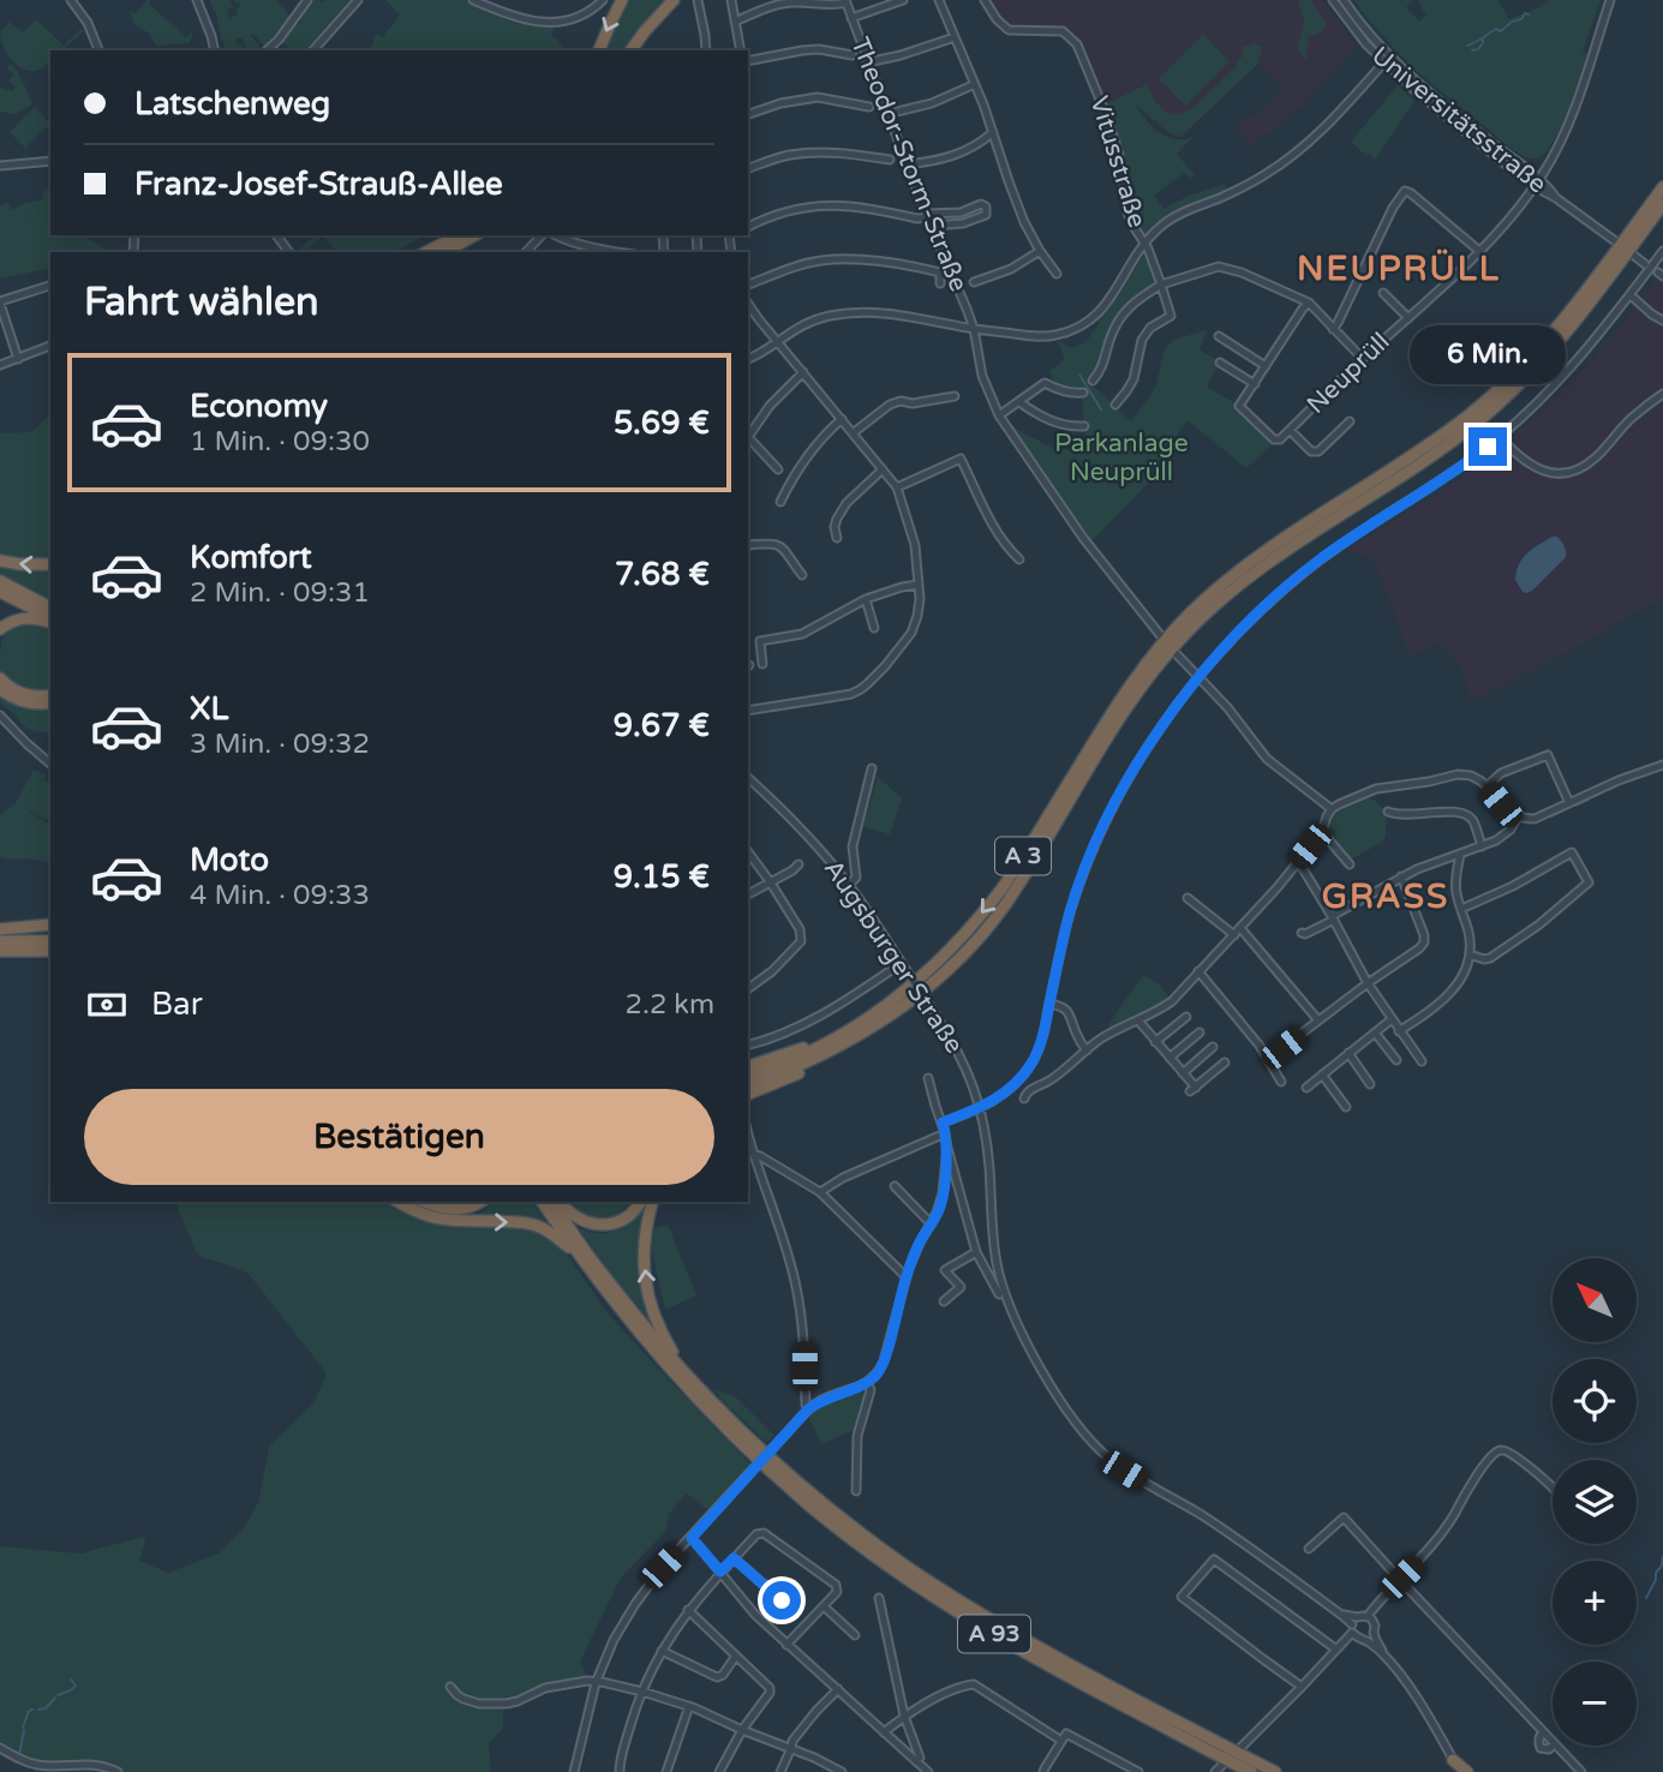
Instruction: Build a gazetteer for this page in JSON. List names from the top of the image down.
{
  "streets": {
    "highway": ["A 3", "A 93"],
    "street": [
      "Universitätsstraße",
      "Vitusstraße",
      "Theodor-Storm-Straße",
      "Neuprüll",
      "Augsburger Straße"
    ]
  },
  "crossings": [
    ["Universitätsstraße", "Neuprüll"]
  ],
  "districts": ["NEUPRÜLL", "GRASS"],
  "parks": ["Parkanlage Neuprüll"],
  "north": "top left",
  "page": {
    "banner": ["Latschenweg", "Franz-Josef-Strauß-Allee"],
    "heading": "Fahrt wählen",
    "bubble": "6 Min.",
    "list": [
      {
        "name": "Economy",
        "note": "1 Min. · 09:30",
        "value": "5.69 €"
      },
      {
        "name": "Komfort",
        "note": "2 Min. · 09:31",
        "value": "7.68 €"
      },
      {
        "name": "XL",
        "note": "3 Min. · 09:32",
        "value": "9.67 €"
      },
      {
        "name": "Moto",
        "note": "4 Min. · 09:33",
        "value": "9.15 €"
      }
    ],
    "pay": ["Bar", "2.2 km"],
    "buttons": "Bestätigen",
    "map_buttons": ["+", "−"]
  }
}
